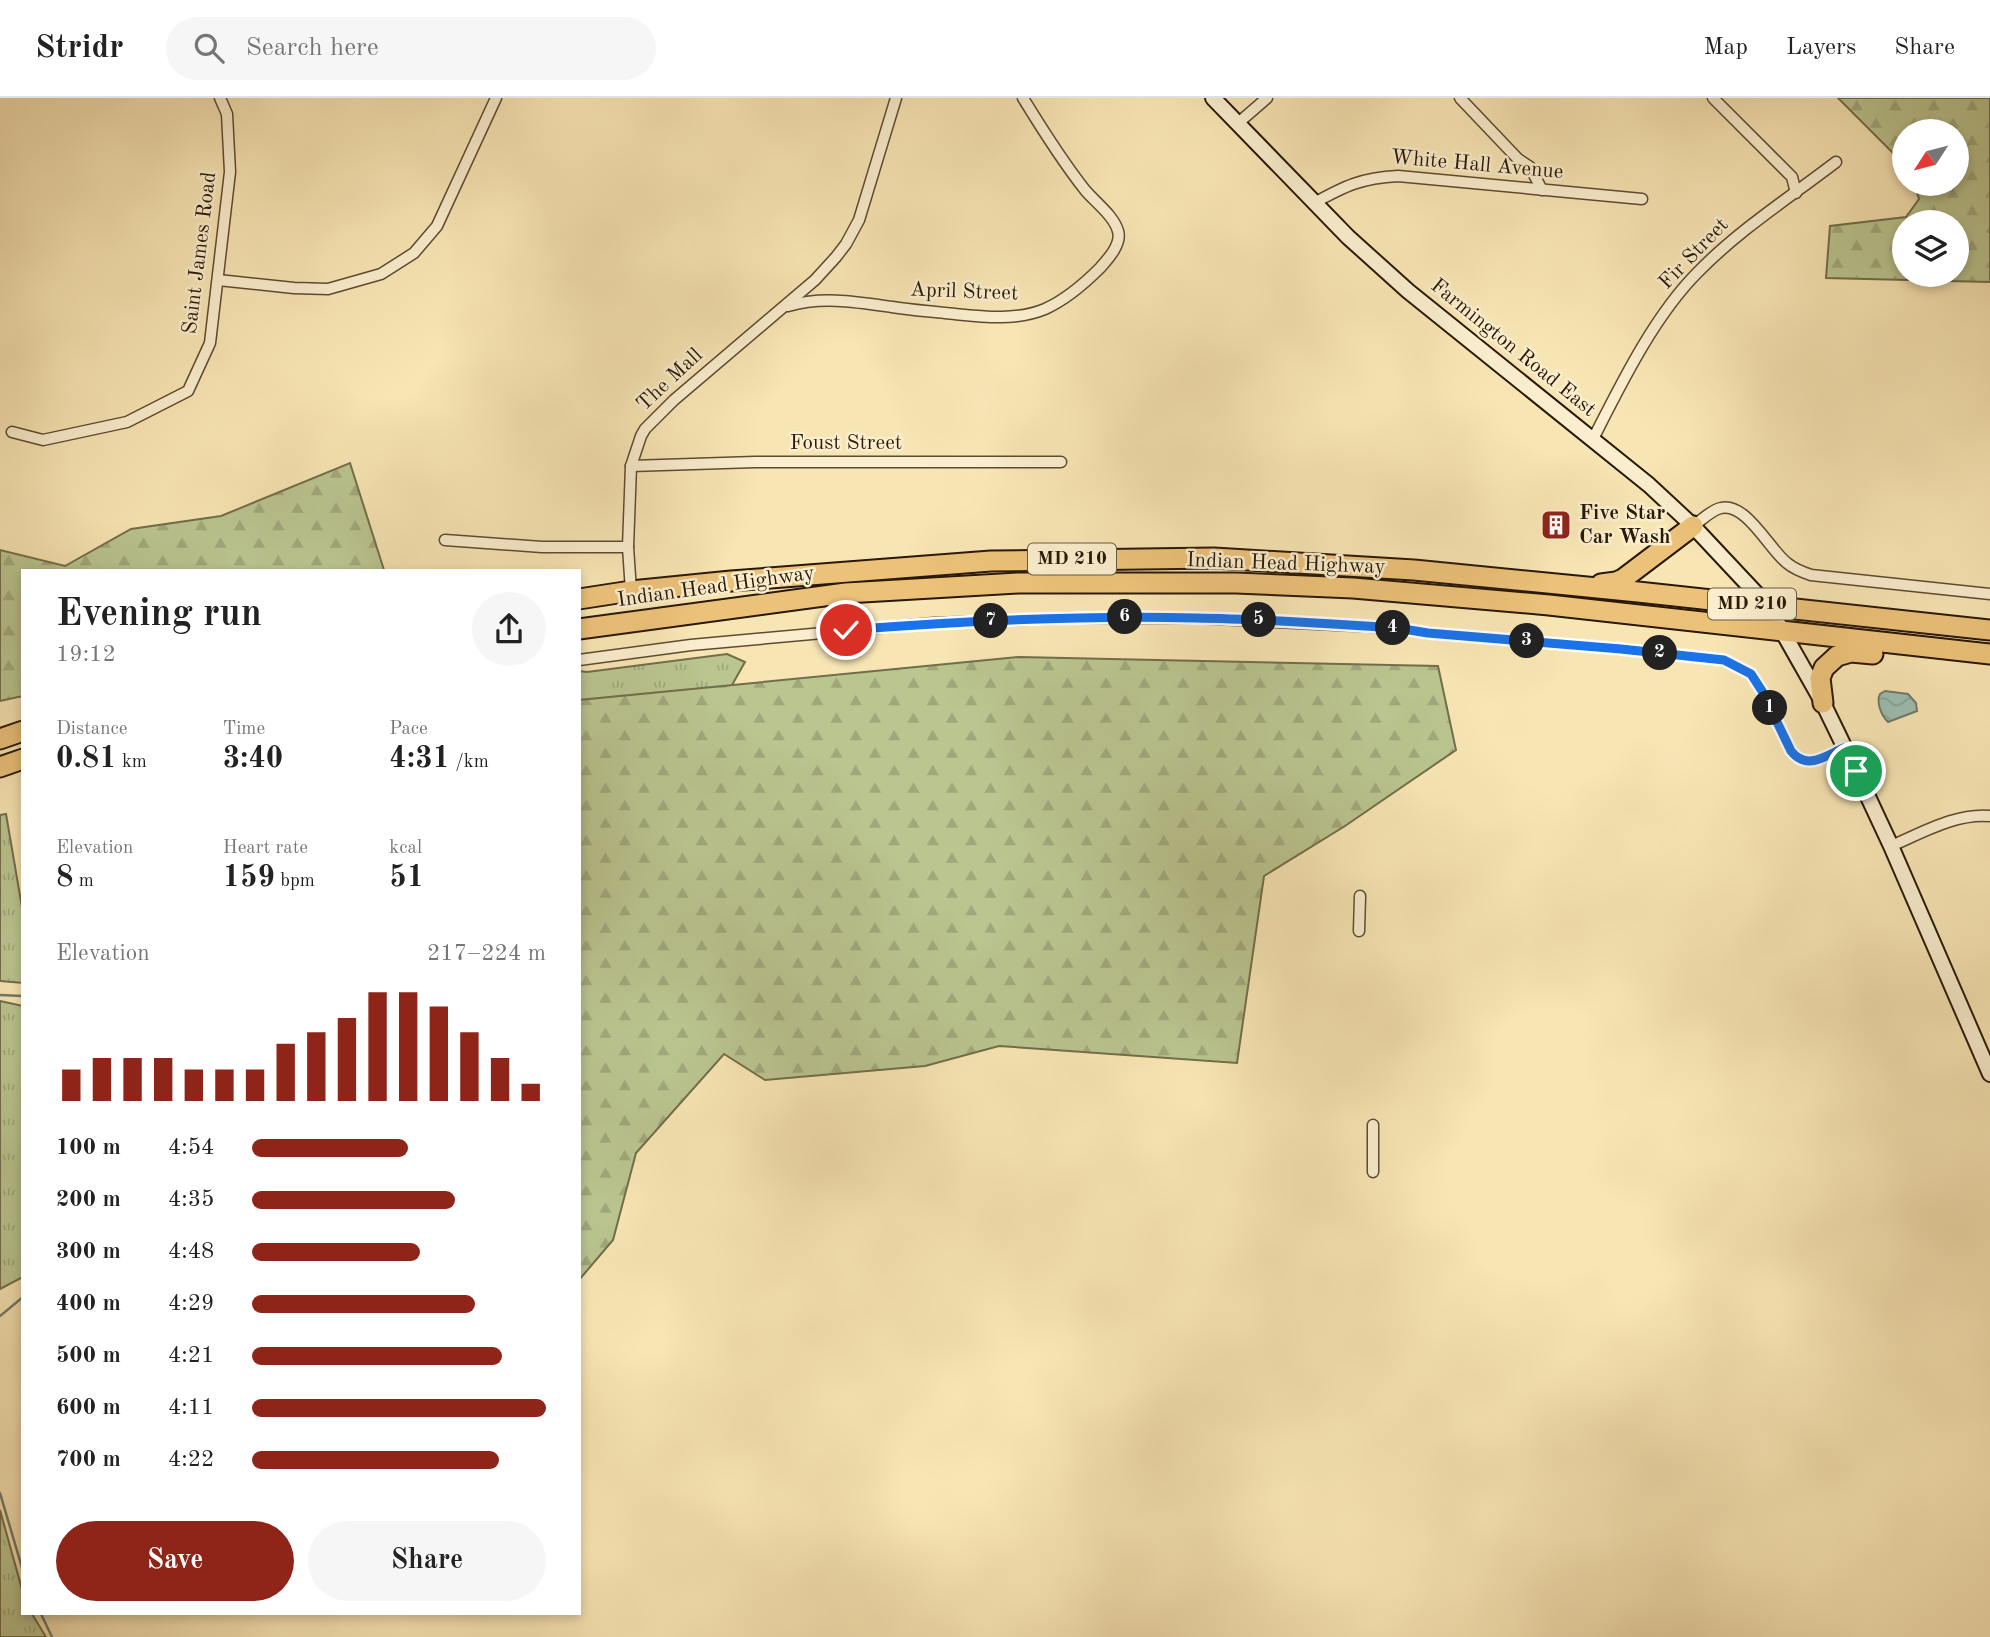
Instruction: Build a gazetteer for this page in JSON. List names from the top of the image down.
{
  "streets": {
    "highway": ["MD 210", "Indian Head Highway"],
    "main road": ["Farmington Road East"],
    "street": [
      "White Hall Avenue",
      "Saint James Road",
      "Fir Street",
      "April Street",
      "The Mall",
      "Foust Street"
    ]
  },
  "crossings": [
    ["White Hall Avenue", "Farmington Road East"],
    ["Fir Street", "Farmington Road East"],
    ["April Street", "The Mall"],
    ["Farmington Road East", "Indian Head Highway"],
    ["The Mall", "Foust Street"],
    ["The Mall", "Indian Head Highway"]
  ],
  "places": {
    "building": ["Five Star Car Wash"]
  },
  "north": "bottom left",
  "page": {
    "header": "Stridr",
    "search": "Search here",
    "nav": ["Map", "Layers", "Share"],
    "heading": ["Evening run", "19:12"],
    "pins": [
      "6",
      "5",
      "7",
      "4",
      "3",
      "2",
      "1"
    ],
    "stats": [
      ["Distance", "0.81 km"],
      ["Time", "3:40"],
      ["Pace", "4:31 /km"],
      ["Elevation", "8 m"],
      ["Heart rate", "159 bpm"],
      ["kcal", "51"]
    ],
    "chart": ["Elevation", "217–224 m"],
    "list": [
      {
        "name": "100 m",
        "note": "4:54"
      },
      {
        "name": "200 m",
        "note": "4:35"
      },
      {
        "name": "300 m",
        "note": "4:48"
      },
      {
        "name": "400 m",
        "note": "4:29"
      },
      {
        "name": "500 m",
        "note": "4:21"
      },
      {
        "name": "600 m",
        "note": "4:11"
      },
      {
        "name": "700 m",
        "note": "4:22"
      }
    ],
    "buttons": ["Save", "Share"]
  }
}
